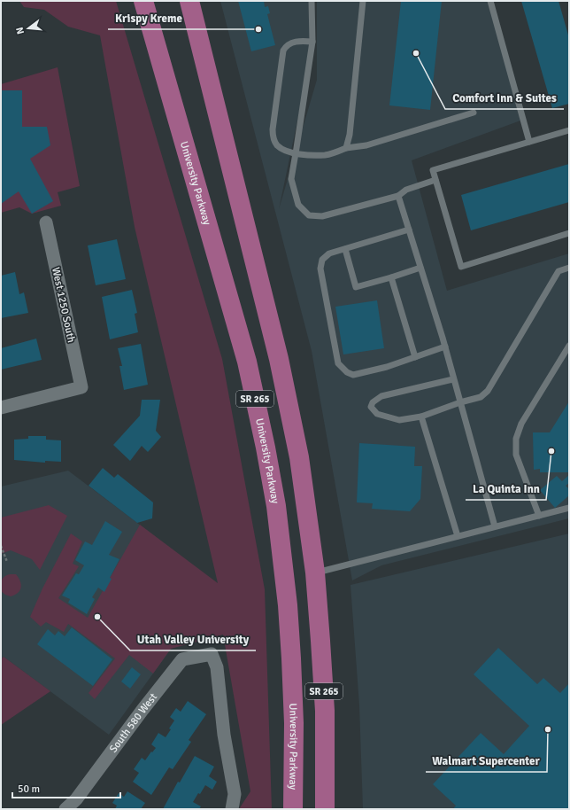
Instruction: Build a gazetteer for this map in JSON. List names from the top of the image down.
{
  "streets": {
    "main road": ["University Parkway", "SR 265"],
    "street": ["West 1250 South", "South 580 West"]
  },
  "places": [
    "Krispy Kreme",
    "Comfort Inn & Suites",
    "La Quinta Inn",
    "Utah Valley University",
    "Walmart Supercenter"
  ],
  "scale_bar": "50 m",
  "north": "left"
}
